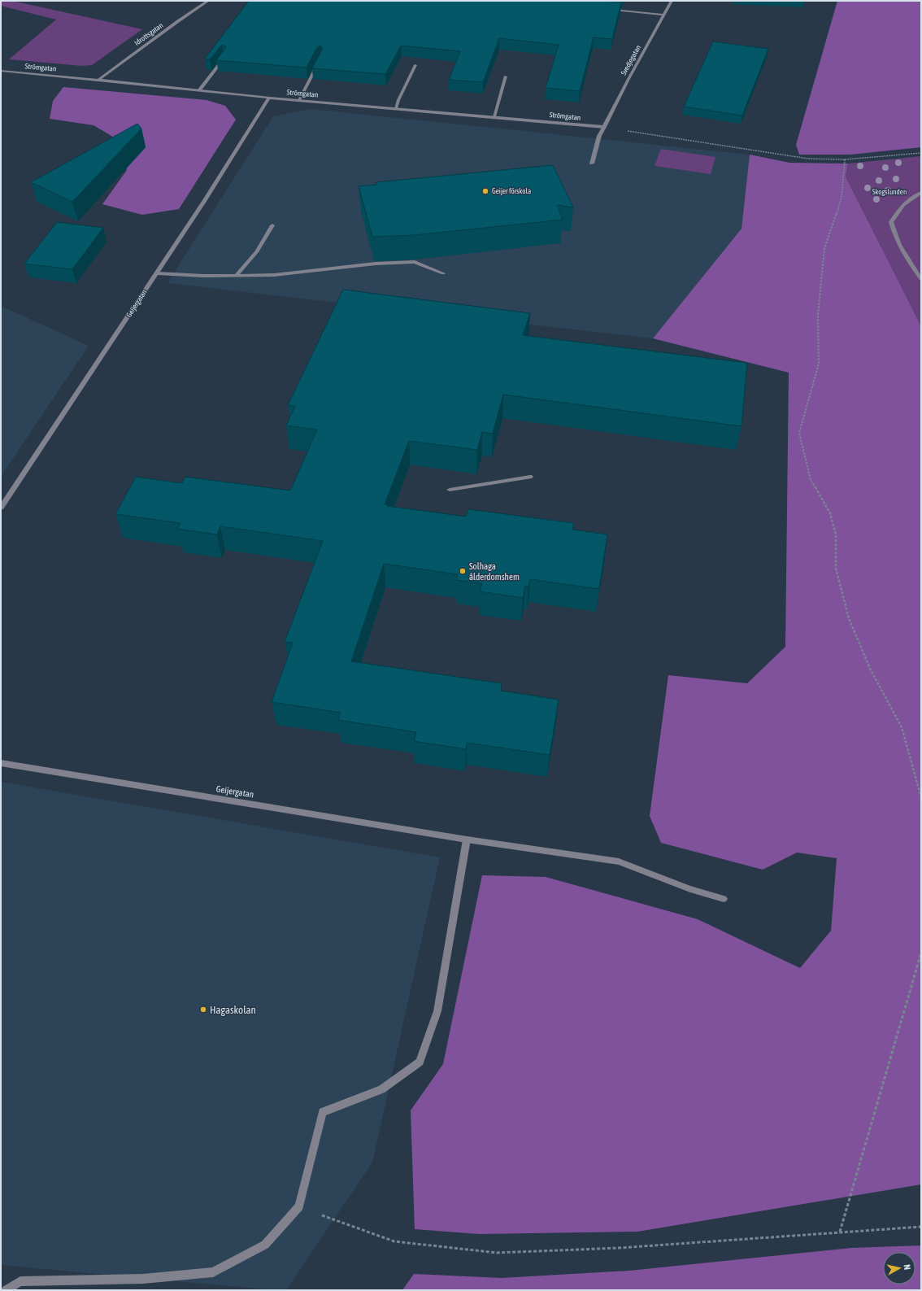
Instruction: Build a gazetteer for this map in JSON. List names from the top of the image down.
{
  "streets": {
    "street": [
      "Idrottsgatan",
      "Svedjegatan",
      "Strömgatan",
      "Geijergatan"
    ]
  },
  "crossings": [
    ["Idrottsgatan", "Strömgatan"],
    ["Svedjegatan", "Strömgatan"],
    ["Strömgatan", "Geijergatan"]
  ],
  "parks": ["Skogslunden"],
  "places": ["Geijer förskola", "Solhaga ålderdomshem", "Hagaskolan"],
  "north": "right"
}
